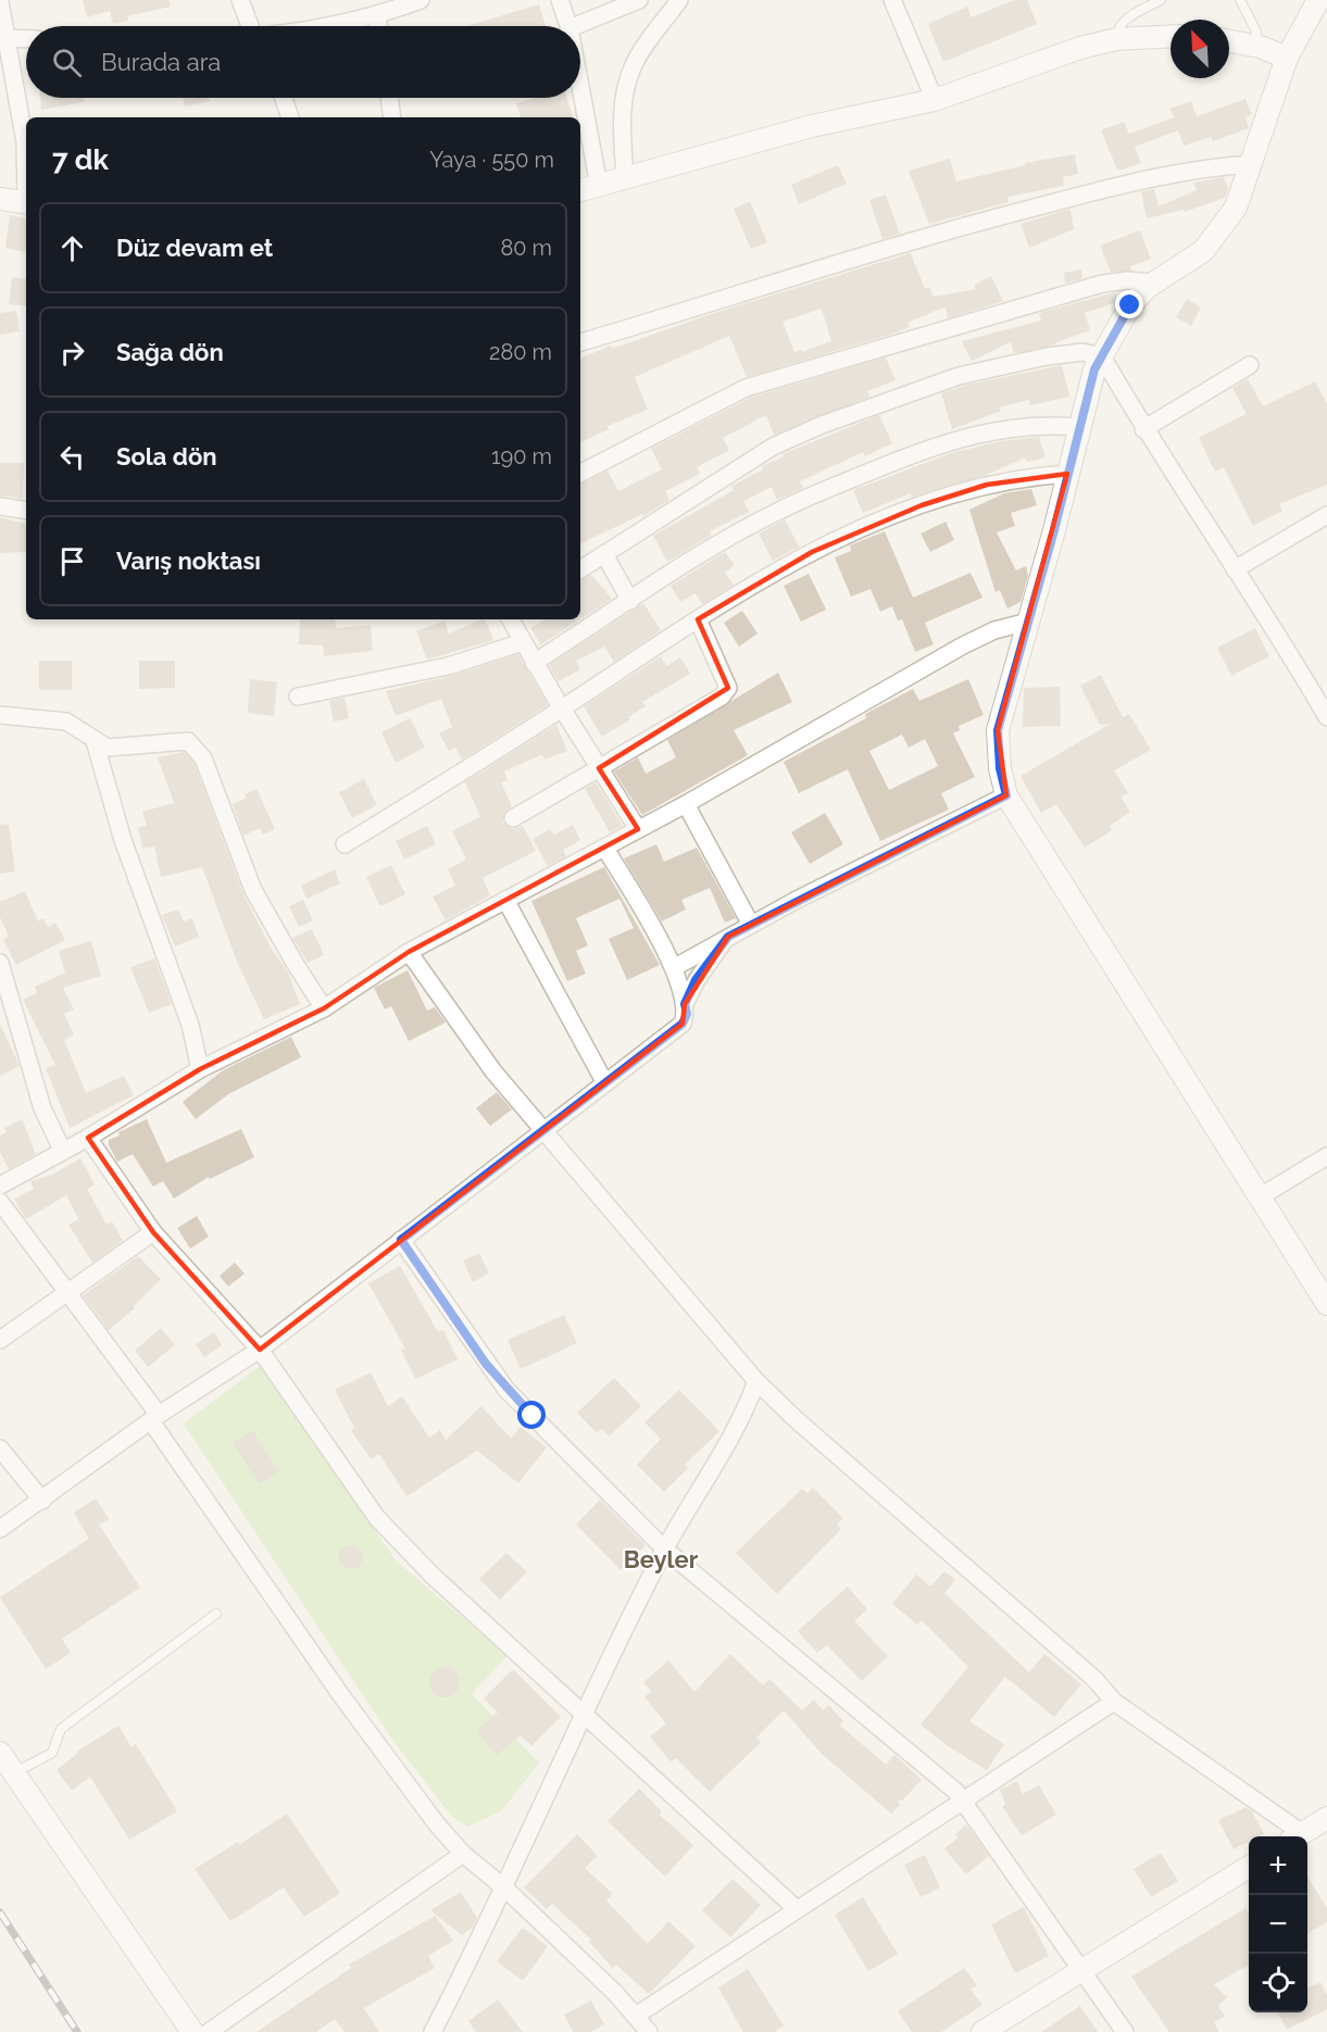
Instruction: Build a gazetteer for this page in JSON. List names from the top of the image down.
{
  "districts": ["Beyler"],
  "north": "top left",
  "page": {
    "search": "Burada ara",
    "heading": ["7 dk", "Yaya · 550 m"],
    "list": [
      ["Düz devam et", "80 m"],
      ["Sağa dön", "280 m"],
      ["Sola dön", "190 m"],
      "Varış noktası"
    ],
    "map_buttons": ["+", "−"]
  }
}
